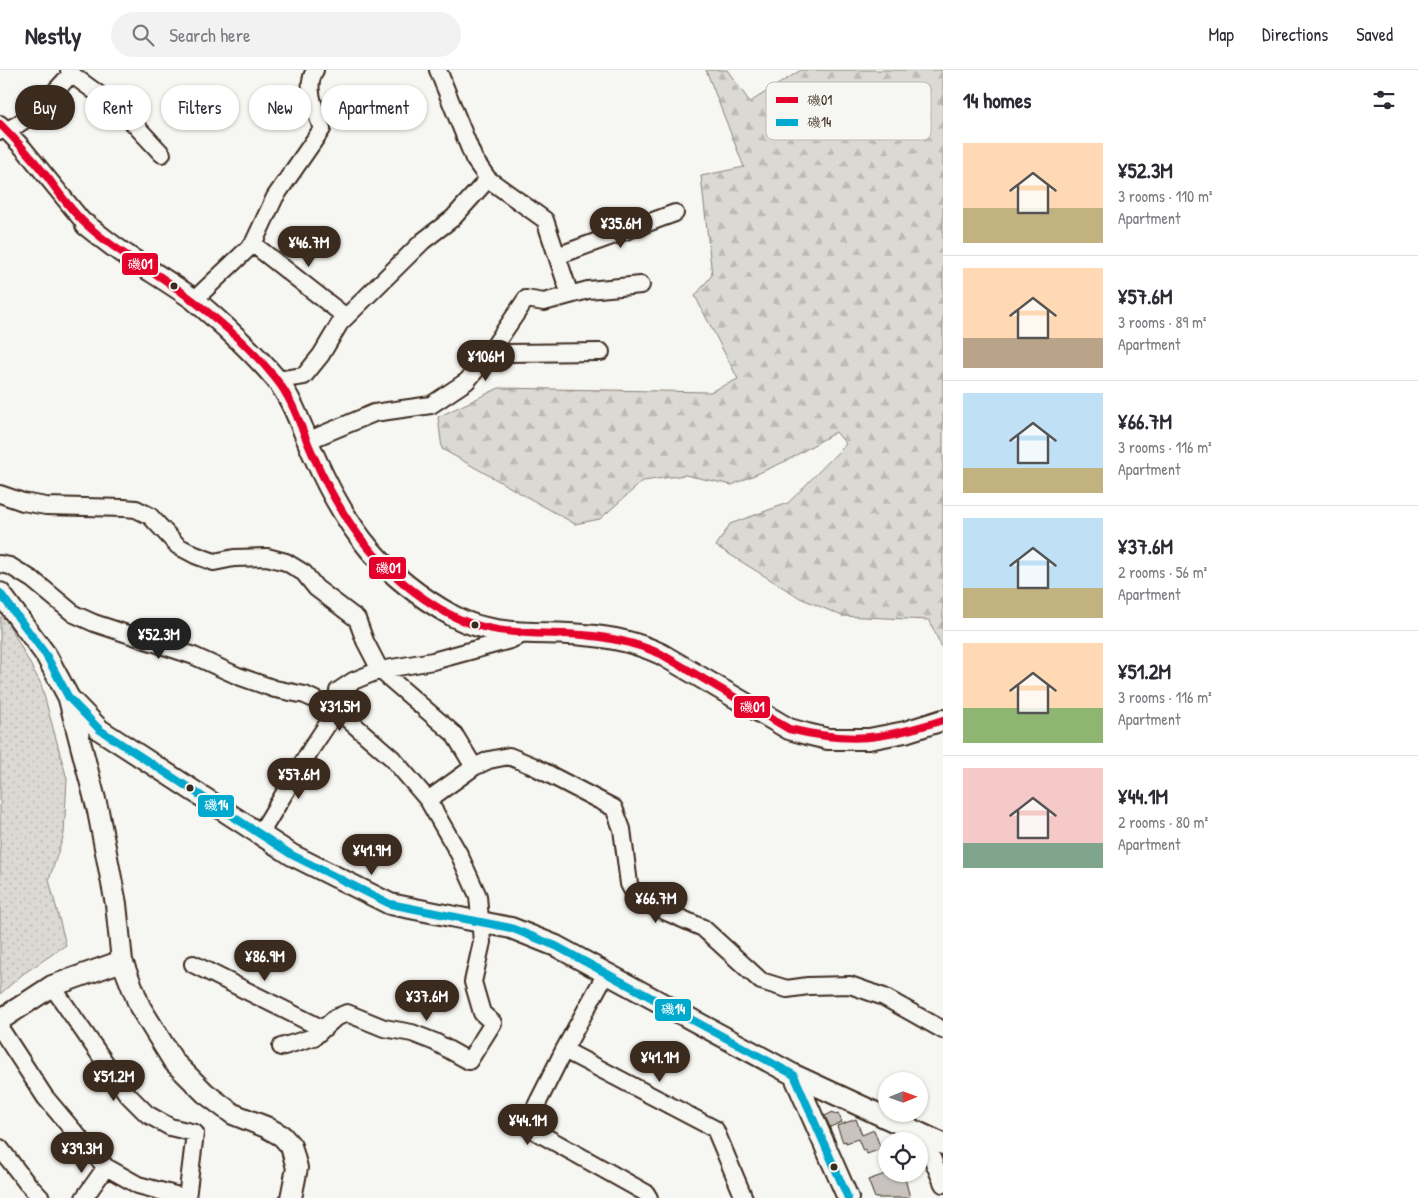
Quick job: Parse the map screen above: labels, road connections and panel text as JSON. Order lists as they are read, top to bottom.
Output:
{
  "lines": ["transit line 磯01", "transit line 磯14"],
  "legend": ["磯01", "磯14"],
  "north": "right",
  "page": {
    "header": "Nestly",
    "search": "Search here",
    "nav": ["Map", "Directions", "Saved"],
    "heading": "14 homes",
    "chip": [
      "Buy",
      "Rent",
      "Filters",
      "New",
      "Apartment"
    ],
    "list": [
      {
        "name": "¥52.3M",
        "note": "3 rooms · 110 m² · Apartment"
      },
      {
        "name": "¥57.6M",
        "note": "3 rooms · 89 m² · Apartment"
      },
      {
        "name": "¥66.7M",
        "note": "3 rooms · 116 m² · Apartment"
      },
      {
        "name": "¥37.6M",
        "note": "2 rooms · 56 m² · Apartment"
      },
      {
        "name": "¥51.2M",
        "note": "3 rooms · 116 m² · Apartment"
      },
      {
        "name": "¥44.1M",
        "note": "2 rooms · 80 m² · Apartment"
      }
    ],
    "price": [
      "¥35.6M",
      "¥46.7M",
      "¥106M",
      "¥52.3M",
      "¥31.5M",
      "¥57.6M",
      "¥41.9M",
      "¥66.7M",
      "¥86.9M",
      "¥37.6M",
      "¥41.1M",
      "¥51.2M",
      "¥44.1M",
      "¥39.3M"
    ]
  }
}
